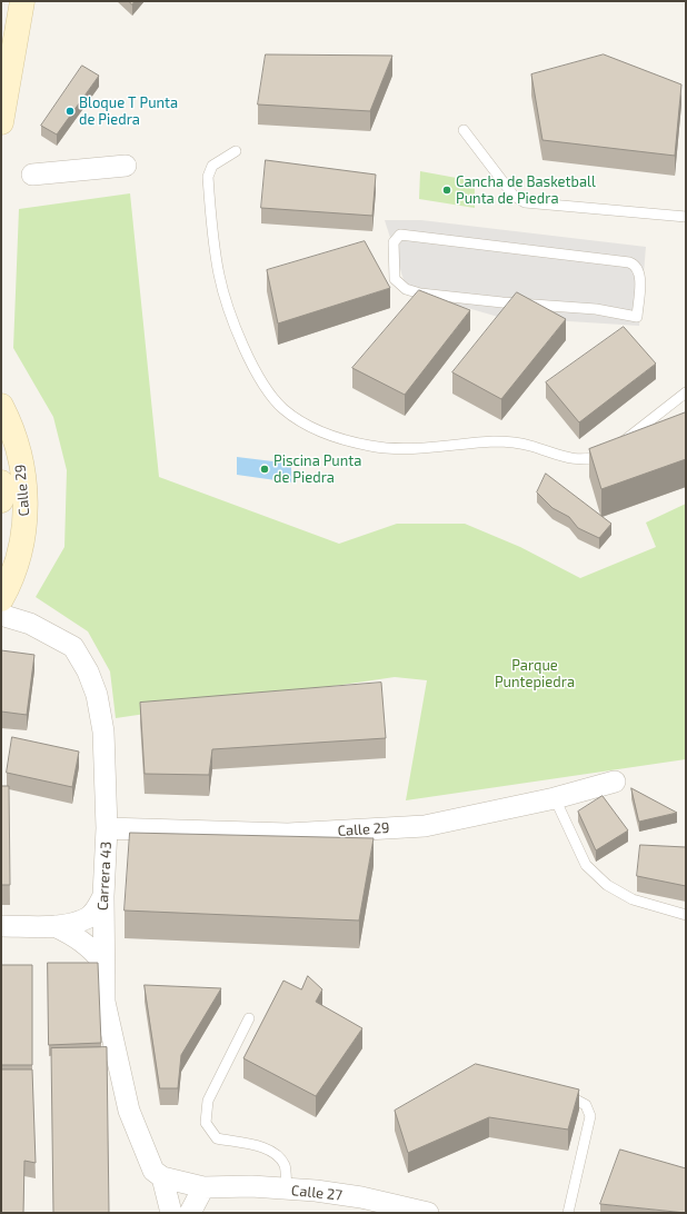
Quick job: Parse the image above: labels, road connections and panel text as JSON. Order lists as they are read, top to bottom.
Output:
{
  "streets": {
    "main road": ["Calle 29"],
    "street": ["Carrera 43", "Calle 27"]
  },
  "crossings": [
    ["Calle 29", "Carrera 43"]
  ],
  "parks": ["Parque Puntepiedra"],
  "places": ["Bloque T Punta de Piedra", "Cancha de Basketball Punta de Piedra", "Piscina Punta de Piedra"]
}
